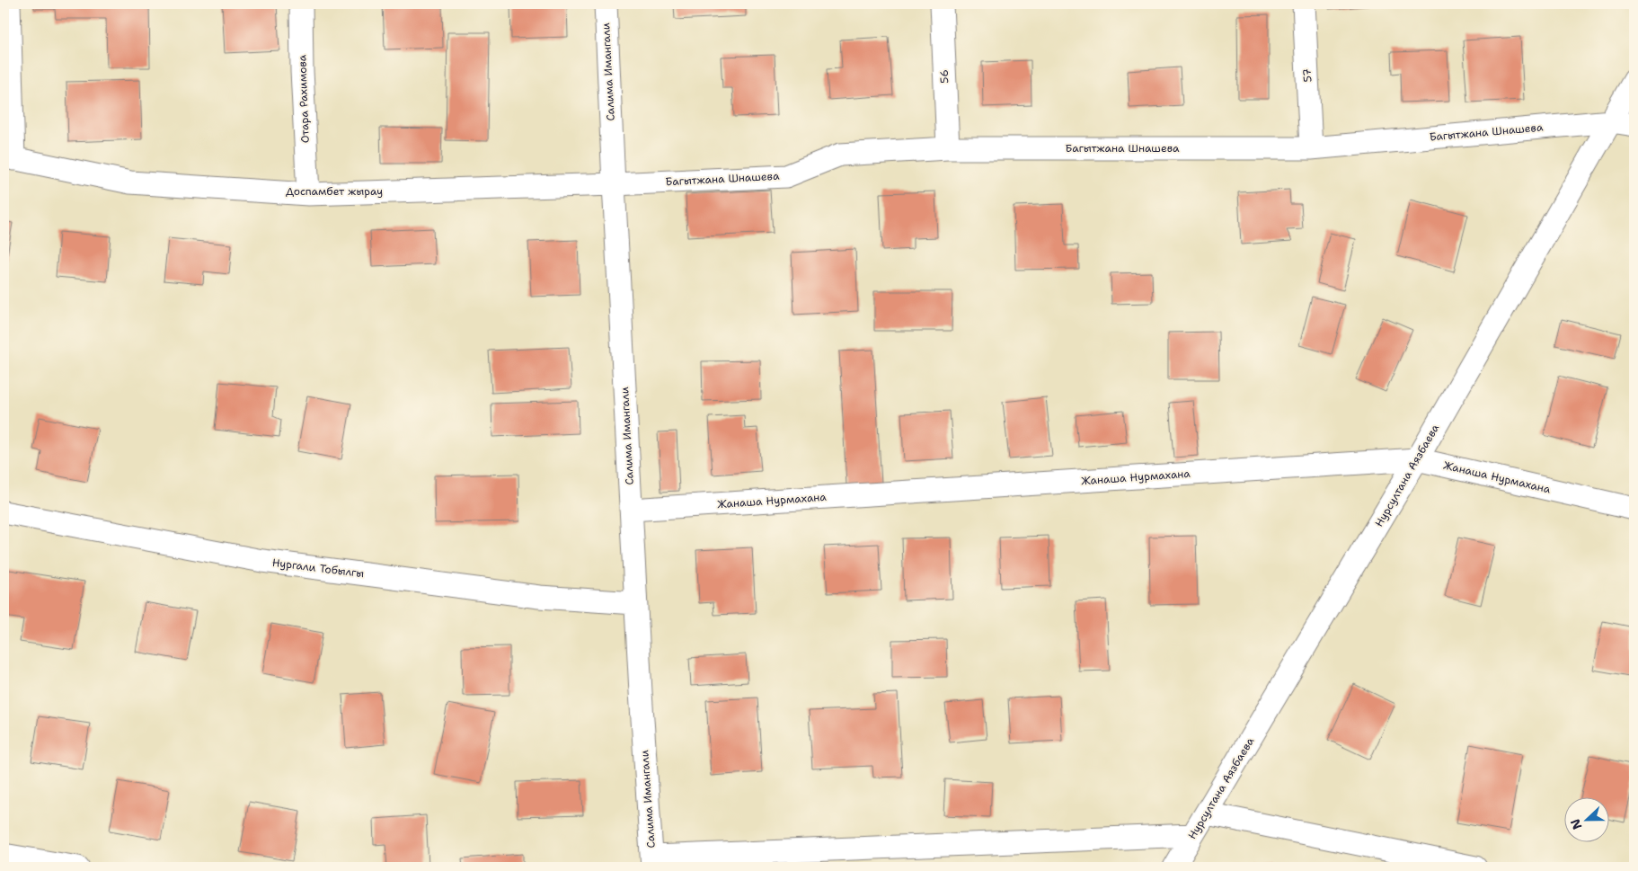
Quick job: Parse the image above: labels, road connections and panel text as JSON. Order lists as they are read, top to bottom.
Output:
{
  "streets": {
    "street": [
      "Салима Имангали",
      "57",
      "56",
      "Отара Рахимова",
      "Багытжана Шнашева",
      "Доспамбет жырау",
      "Нурсултана Аязбаева",
      "Жанаша Нурмахана",
      "Нургали Тобылгы"
    ]
  },
  "crossings": [
    ["Салима Имангали", "Багытжана Шнашева"],
    ["Салима Имангали", "Доспамбет жырау"],
    ["Салима Имангали", "Жанаша Нурмахана"],
    ["Салима Имангали", "Нургали Тобылгы"],
    ["57", "Багытжана Шнашева"],
    ["56", "Багытжана Шнашева"],
    ["Отара Рахимова", "Доспамбет жырау"],
    ["Багытжана Шнашева", "Доспамбет жырау"],
    ["Багытжана Шнашева", "Нурсултана Аязбаева"],
    ["Нурсултана Аязбаева", "Жанаша Нурмахана"]
  ],
  "north": "left"
}
